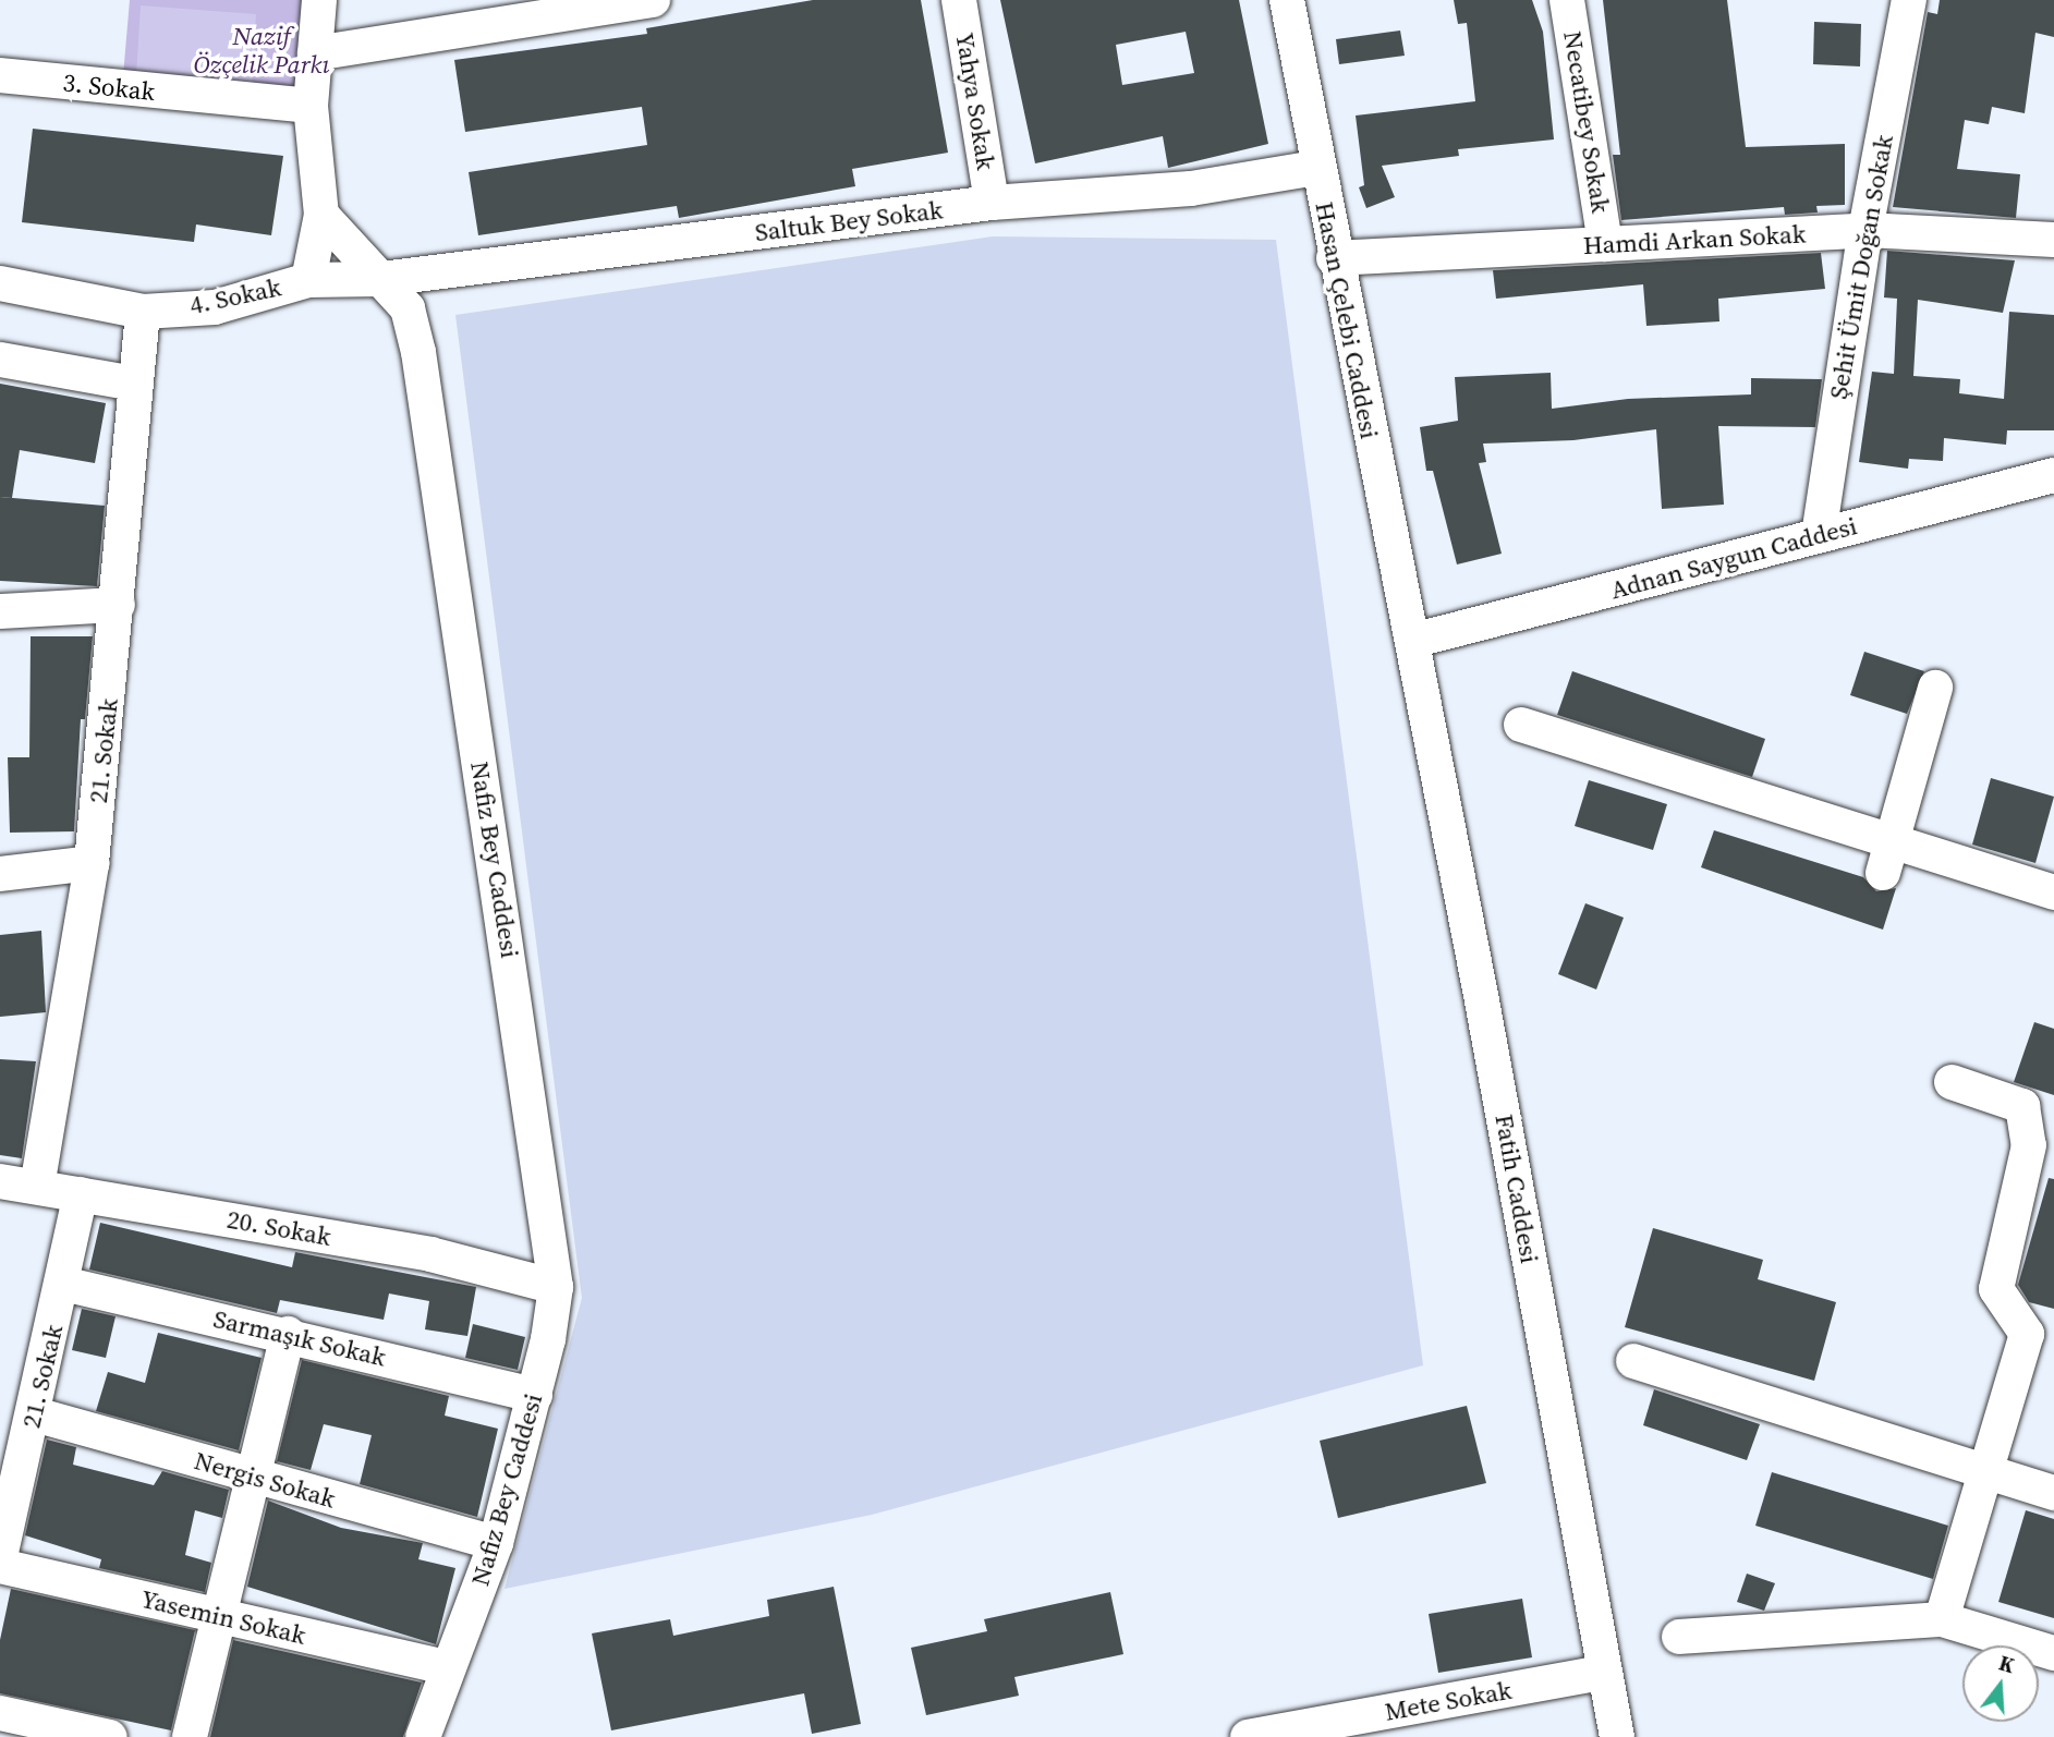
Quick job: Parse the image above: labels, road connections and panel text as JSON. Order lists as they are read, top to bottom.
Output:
{
  "streets": {
    "street": [
      "3. Sokak",
      "Yahya Sokak",
      "Necatibey Sokak",
      "Saltuk Bey Sokak",
      "Hamdi Arkan Sokak",
      "Şehit Ümit Doğan Sokak",
      "4. Sokak",
      "Hasan Çelebi Caddesi",
      "Adnan Saygun Caddesi",
      "21. Sokak",
      "Nafiz Bey Caddesi",
      "Fatih Caddesi",
      "20. Sokak",
      "Sarmaşık Sokak",
      "Nergis Sokak",
      "Yasemin Sokak",
      "Mete Sokak"
    ]
  },
  "crossings": [
    ["Yahya Sokak", "Saltuk Bey Sokak"],
    ["Necatibey Sokak", "Hamdi Arkan Sokak"],
    ["Saltuk Bey Sokak", "4. Sokak"],
    ["Saltuk Bey Sokak", "Hasan Çelebi Caddesi"],
    ["Saltuk Bey Sokak", "Nafiz Bey Caddesi"],
    ["Hamdi Arkan Sokak", "Şehit Ümit Doğan Sokak"],
    ["Hamdi Arkan Sokak", "Hasan Çelebi Caddesi"],
    ["Şehit Ümit Doğan Sokak", "Adnan Saygun Caddesi"],
    ["4. Sokak", "21. Sokak"],
    ["4. Sokak", "Nafiz Bey Caddesi"],
    ["Hasan Çelebi Caddesi", "Adnan Saygun Caddesi"],
    ["Hasan Çelebi Caddesi", "Fatih Caddesi"],
    ["Adnan Saygun Caddesi", "Fatih Caddesi"],
    ["21. Sokak", "20. Sokak"],
    ["21. Sokak", "Sarmaşık Sokak"],
    ["21. Sokak", "Nergis Sokak"],
    ["Nafiz Bey Caddesi", "20. Sokak"],
    ["Nafiz Bey Caddesi", "Sarmaşık Sokak"],
    ["Nafiz Bey Caddesi", "Nergis Sokak"],
    ["Nafiz Bey Caddesi", "Yasemin Sokak"],
    ["Fatih Caddesi", "Mete Sokak"]
  ],
  "parks": ["Nazif Özçelik Parkı"],
  "north": "top"
}
